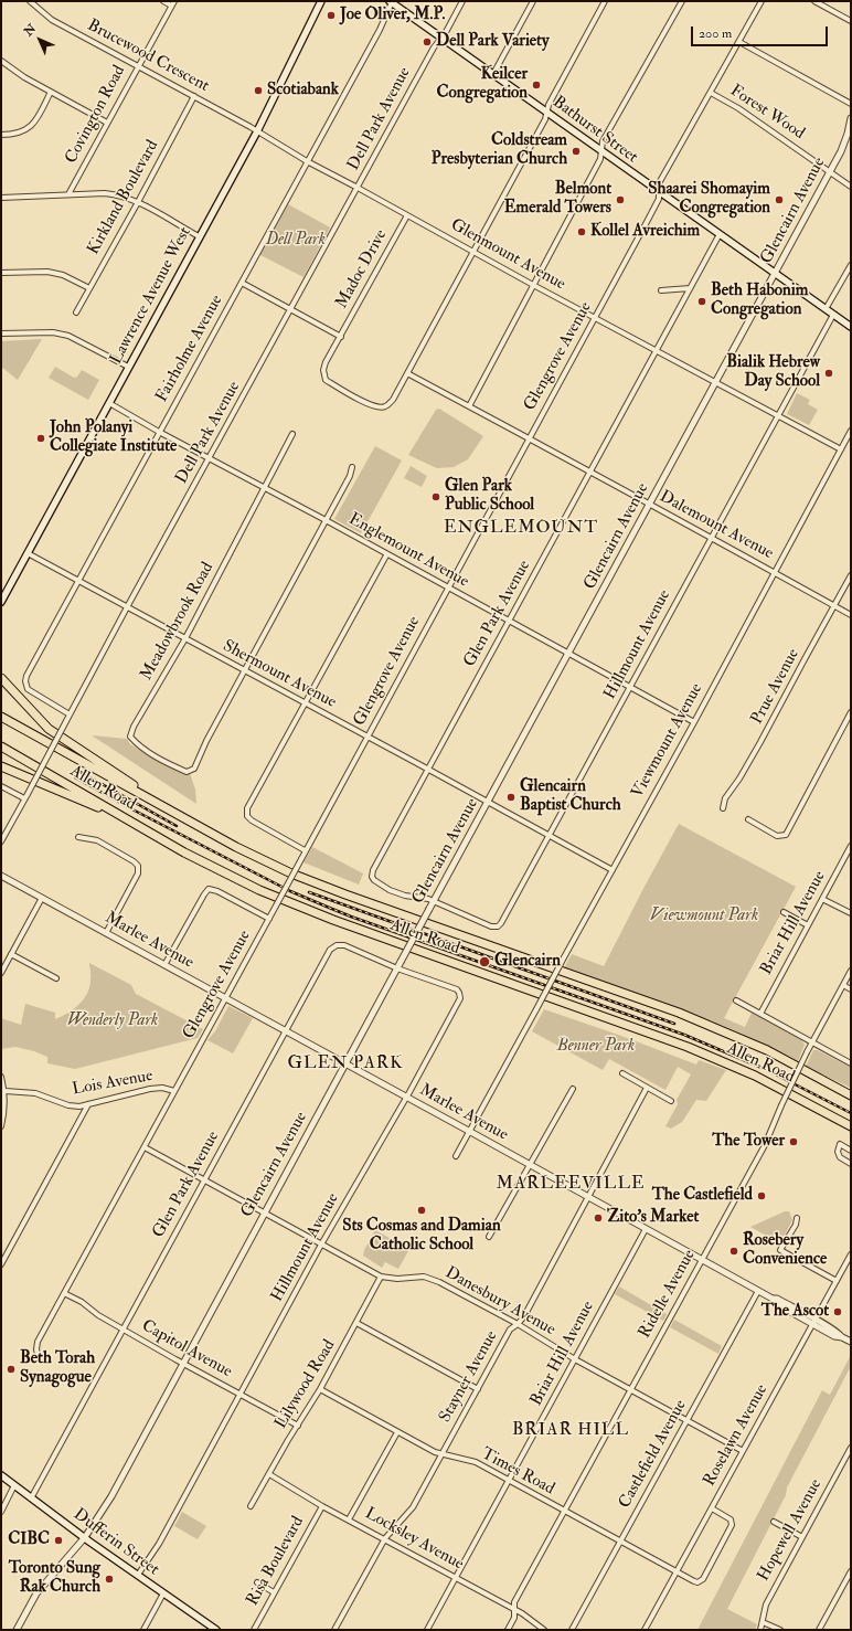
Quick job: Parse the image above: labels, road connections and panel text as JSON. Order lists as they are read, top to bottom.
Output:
{
  "streets": {
    "highway": ["Allen Road"],
    "main road": ["Bathurst Street", "Lawrence Avenue West", "Dufferin Street"],
    "street": [
      "Brucewood Crescent",
      "Forest Wood",
      "Covington Road",
      "Dell Park Avenue",
      "Kirkland Boulevard",
      "Glencairn Avenue",
      "Glenmount Avenue",
      "Madoc Drive",
      "Fairholme Avenue",
      "Glengrove Avenue",
      "Dalemount Avenue",
      "Englemount Avenue",
      "Glen Park Avenue",
      "Meadowbrook Road",
      "Hillmount Avenue",
      "Shermount Avenue",
      "Prue Avenue",
      "Viewmount Avenue",
      "Briar Hill Avenue",
      "Marlee Avenue",
      "Lois Avenue",
      "Ridelle Avenue",
      "Danesbury Avenue",
      "Capitol Avenue",
      "Stayner Avenue",
      "Lilywood Road",
      "Roselawn Avenue",
      "Castlefield Avenue",
      "Times Road",
      "Hopewell Avenue",
      "Locksley Avenue",
      "Risa Boulevard"
    ]
  },
  "crossings": [
    ["Brucewood Crescent", "Covington Road"],
    ["Brucewood Crescent", "Kirkland Boulevard"],
    ["Brucewood Crescent", "Glenmount Avenue"],
    ["Brucewood Crescent", "Lawrence Avenue West"],
    ["Forest Wood", "Glencairn Avenue"],
    ["Forest Wood", "Glengrove Avenue"],
    ["Dell Park Avenue", "Bathurst Street"],
    ["Dell Park Avenue", "Glenmount Avenue"],
    ["Dell Park Avenue", "Fairholme Avenue"],
    ["Dell Park Avenue", "Englemount Avenue"],
    ["Dell Park Avenue", "Shermount Avenue"],
    ["Bathurst Street", "Glencairn Avenue"],
    ["Bathurst Street", "Fairholme Avenue"],
    ["Bathurst Street", "Glengrove Avenue"],
    ["Bathurst Street", "Glen Park Avenue"],
    ["Bathurst Street", "Hillmount Avenue"],
    ["Glencairn Avenue", "Glenmount Avenue"],
    ["Glencairn Avenue", "Dalemount Avenue"],
    ["Glencairn Avenue", "Englemount Avenue"],
    ["Glencairn Avenue", "Glen Park Avenue"],
    ["Glencairn Avenue", "Hillmount Avenue"],
    ["Glencairn Avenue", "Shermount Avenue"],
    ["Glencairn Avenue", "Marlee Avenue"],
    ["Glencairn Avenue", "Danesbury Avenue"],
    ["Glencairn Avenue", "Capitol Avenue"],
    ["Glencairn Avenue", "Dufferin Street"],
    ["Glenmount Avenue", "Madoc Drive"],
    ["Glenmount Avenue", "Lawrence Avenue West"],
    ["Glenmount Avenue", "Fairholme Avenue"],
    ["Glenmount Avenue", "Glengrove Avenue"],
    ["Glenmount Avenue", "Glen Park Avenue"],
    ["Glenmount Avenue", "Hillmount Avenue"],
    ["Glenmount Avenue", "Viewmount Avenue"],
    ["Lawrence Avenue West", "Englemount Avenue"],
    ["Lawrence Avenue West", "Shermount Avenue"],
    ["Fairholme Avenue", "Englemount Avenue"],
    ["Fairholme Avenue", "Shermount Avenue"],
    ["Glengrove Avenue", "Dalemount Avenue"],
    ["Glengrove Avenue", "Englemount Avenue"],
    ["Glengrove Avenue", "Shermount Avenue"],
    ["Glengrove Avenue", "Marlee Avenue"],
    ["Glengrove Avenue", "Lois Avenue"],
    ["Glengrove Avenue", "Danesbury Avenue"],
    ["Glengrove Avenue", "Capitol Avenue"],
    ["Dalemount Avenue", "Glen Park Avenue"],
    ["Dalemount Avenue", "Hillmount Avenue"],
    ["Dalemount Avenue", "Prue Avenue"],
    ["Dalemount Avenue", "Viewmount Avenue"],
    ["Englemount Avenue", "Glen Park Avenue"],
    ["Englemount Avenue", "Meadowbrook Road"],
    ["Englemount Avenue", "Hillmount Avenue"],
    ["Englemount Avenue", "Viewmount Avenue"],
    ["Glen Park Avenue", "Hillmount Avenue"],
    ["Glen Park Avenue", "Shermount Avenue"],
    ["Glen Park Avenue", "Marlee Avenue"],
    ["Glen Park Avenue", "Danesbury Avenue"],
    ["Glen Park Avenue", "Capitol Avenue"],
    ["Glen Park Avenue", "Dufferin Street"],
    ["Meadowbrook Road", "Shermount Avenue"],
    ["Hillmount Avenue", "Shermount Avenue"],
    ["Hillmount Avenue", "Marlee Avenue"],
    ["Hillmount Avenue", "Danesbury Avenue"],
    ["Hillmount Avenue", "Capitol Avenue"],
    ["Hillmount Avenue", "Dufferin Street"],
    ["Shermount Avenue", "Viewmount Avenue"],
    ["Viewmount Avenue", "Marlee Avenue"],
    ["Briar Hill Avenue", "Marlee Avenue"],
    ["Briar Hill Avenue", "Danesbury Avenue"],
    ["Briar Hill Avenue", "Times Road"],
    ["Briar Hill Avenue", "Locksley Avenue"],
    ["Marlee Avenue", "Ridelle Avenue"],
    ["Marlee Avenue", "Stayner Avenue"],
    ["Marlee Avenue", "Roselawn Avenue"],
    ["Marlee Avenue", "Castlefield Avenue"],
    ["Ridelle Avenue", "Danesbury Avenue"],
    ["Ridelle Avenue", "Times Road"],
    ["Ridelle Avenue", "Locksley Avenue"],
    ["Danesbury Avenue", "Stayner Avenue"],
    ["Danesbury Avenue", "Lilywood Road"],
    ["Danesbury Avenue", "Roselawn Avenue"],
    ["Danesbury Avenue", "Castlefield Avenue"],
    ["Capitol Avenue", "Lilywood Road"],
    ["Stayner Avenue", "Times Road"],
    ["Stayner Avenue", "Locksley Avenue"],
    ["Lilywood Road", "Times Road"],
    ["Lilywood Road", "Locksley Avenue"],
    ["Roselawn Avenue", "Times Road"],
    ["Castlefield Avenue", "Times Road"],
    ["Locksley Avenue", "Risa Boulevard"]
  ],
  "districts": [
    "ENGLEMOUNT",
    "GLEN PARK",
    "MARLEEVILLE",
    "BRIAR HILL"
  ],
  "parks": [
    "Dell Park",
    "Viewmount Park",
    "Wenderly Park",
    "Benner Park"
  ],
  "places": [
    "Joe Oliver, M.P.",
    "Dell Park Variety",
    "Keilcer Congregation",
    "Scotiabank",
    "Coldstream Presbyterian Church",
    "Belmont Emerald Towers",
    "Shaarei Shomayim Congregation",
    "Kollel Avreichim",
    "Beth Habonim Congregation",
    "Bialik Hebrew Day School",
    "John Polanyi Collegiate Institute",
    "Glen Park Public School",
    "Glencairn Baptist Church",
    "Glencairn",
    "The Tower",
    "The Castlefield",
    "Sts Cosmas and Damian Catholic School",
    "Zito's Market",
    "Rosebery Convenience",
    "The Ascot",
    "Beth Torah Synagogue",
    "CIBC",
    "Toronto Sung Rak Church"
  ],
  "scale_bar": "200 m",
  "north": "top left"
}
